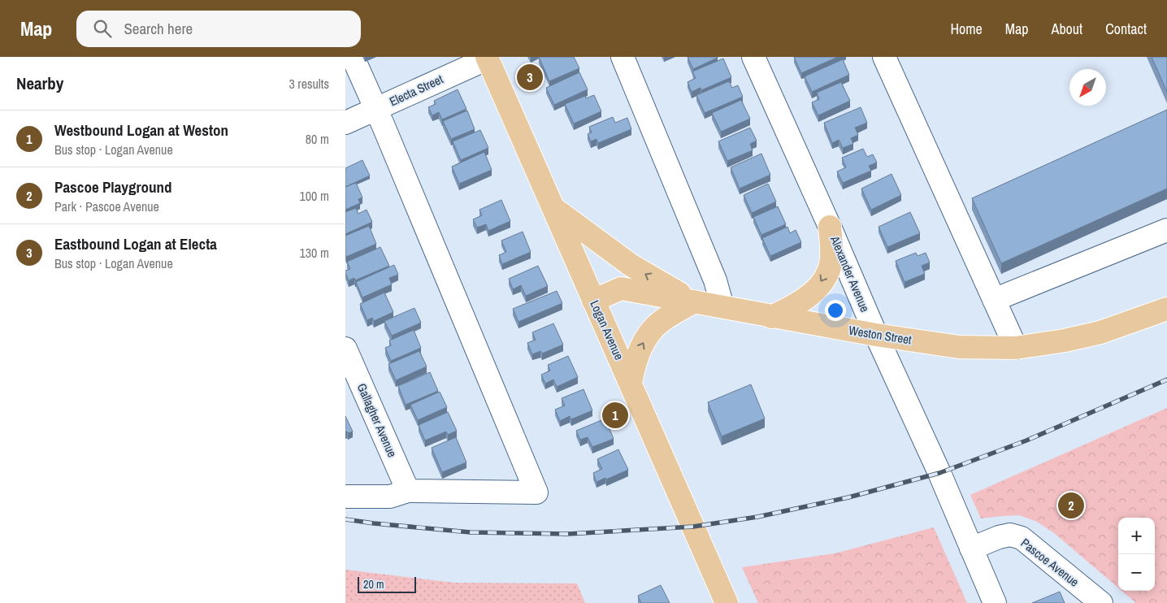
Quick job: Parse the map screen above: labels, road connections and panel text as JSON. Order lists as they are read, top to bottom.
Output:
{
  "streets": {
    "main road": ["Logan Avenue", "Weston Street"],
    "street": [
      "Electa Street",
      "Alexander Avenue",
      "Gallagher Avenue",
      "Pascoe Avenue"
    ]
  },
  "crossings": [
    ["Electa Street", "Logan Avenue"],
    ["Alexander Avenue", "Weston Street"],
    ["Alexander Avenue", "Pascoe Avenue"],
    ["Logan Avenue", "Weston Street"]
  ],
  "scale_bar": "20 m",
  "north": "bottom left",
  "page": {
    "header": "Map",
    "search": "Search here",
    "nav": [
      "Home",
      "Map",
      "About",
      "Contact"
    ],
    "heading": ["Nearby", "3 results"],
    "pins": ["3", "1", "2"],
    "list": [
      {
        "mark": "1",
        "name": "Westbound Logan at Weston",
        "note": "Bus stop · Logan Avenue",
        "value": "80 m"
      },
      {
        "mark": "2",
        "name": "Pascoe Playground",
        "note": "Park · Pascoe Avenue",
        "value": "100 m"
      },
      {
        "mark": "3",
        "name": "Eastbound Logan at Electa",
        "note": "Bus stop · Logan Avenue",
        "value": "130 m"
      }
    ],
    "map_buttons": ["+", "−"],
    "scale": "20 m"
  }
}
